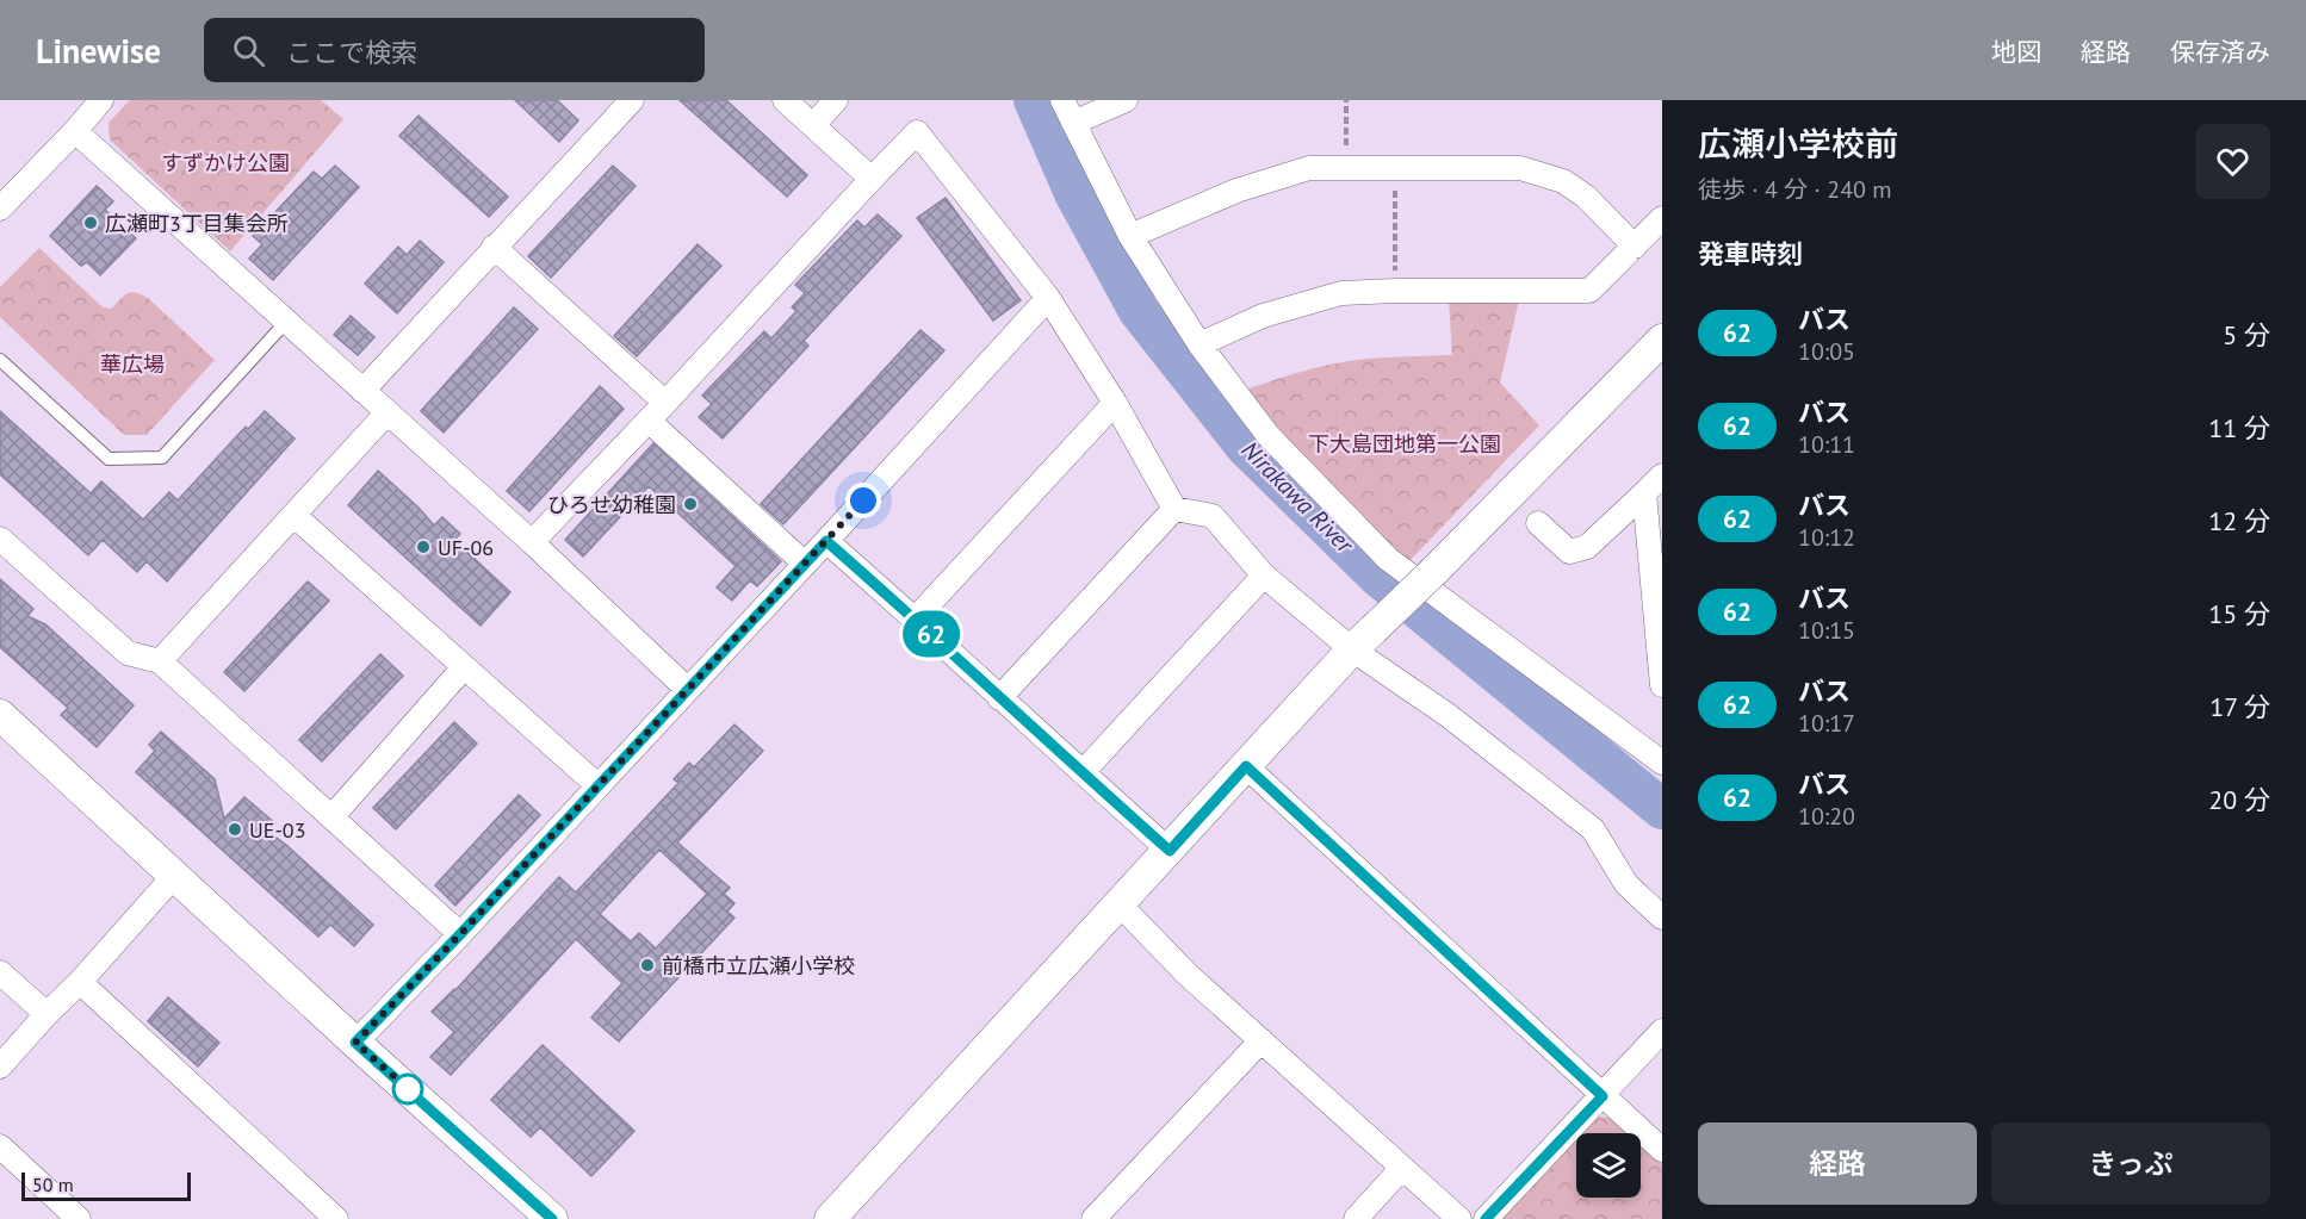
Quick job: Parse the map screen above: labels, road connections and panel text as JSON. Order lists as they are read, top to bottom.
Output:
{
  "water": ["Nirakawa River"],
  "parks": ["すずかけ公園", "華広場", "下大島団地第一公園"],
  "places": [
    "広瀬町3丁目集会所",
    "ひろせ幼稚園",
    "UF-06",
    "UE-03",
    "前橋市立広瀬小学校"
  ],
  "lines": ["bus line 62"],
  "scale_bar": "50 m",
  "page": {
    "header": "Linewise",
    "search": "ここで検索",
    "nav": ["地図", "経路", "保存済み"],
    "on_map": "62",
    "heading": [
      ["広瀬小学校前", "徒歩 · 4 分 · 240 m"],
      "発車時刻"
    ],
    "list": [
      {
        "mark": "62",
        "name": "バス",
        "note": "10:05",
        "value": "5 分"
      },
      {
        "mark": "62",
        "name": "バス",
        "note": "10:11",
        "value": "11 分"
      },
      {
        "mark": "62",
        "name": "バス",
        "note": "10:12",
        "value": "12 分"
      },
      {
        "mark": "62",
        "name": "バス",
        "note": "10:15",
        "value": "15 分"
      },
      {
        "mark": "62",
        "name": "バス",
        "note": "10:17",
        "value": "17 分"
      },
      {
        "mark": "62",
        "name": "バス",
        "note": "10:20",
        "value": "20 分"
      }
    ],
    "buttons": ["経路", "きっぷ"],
    "scale": "50 m"
  }
}
